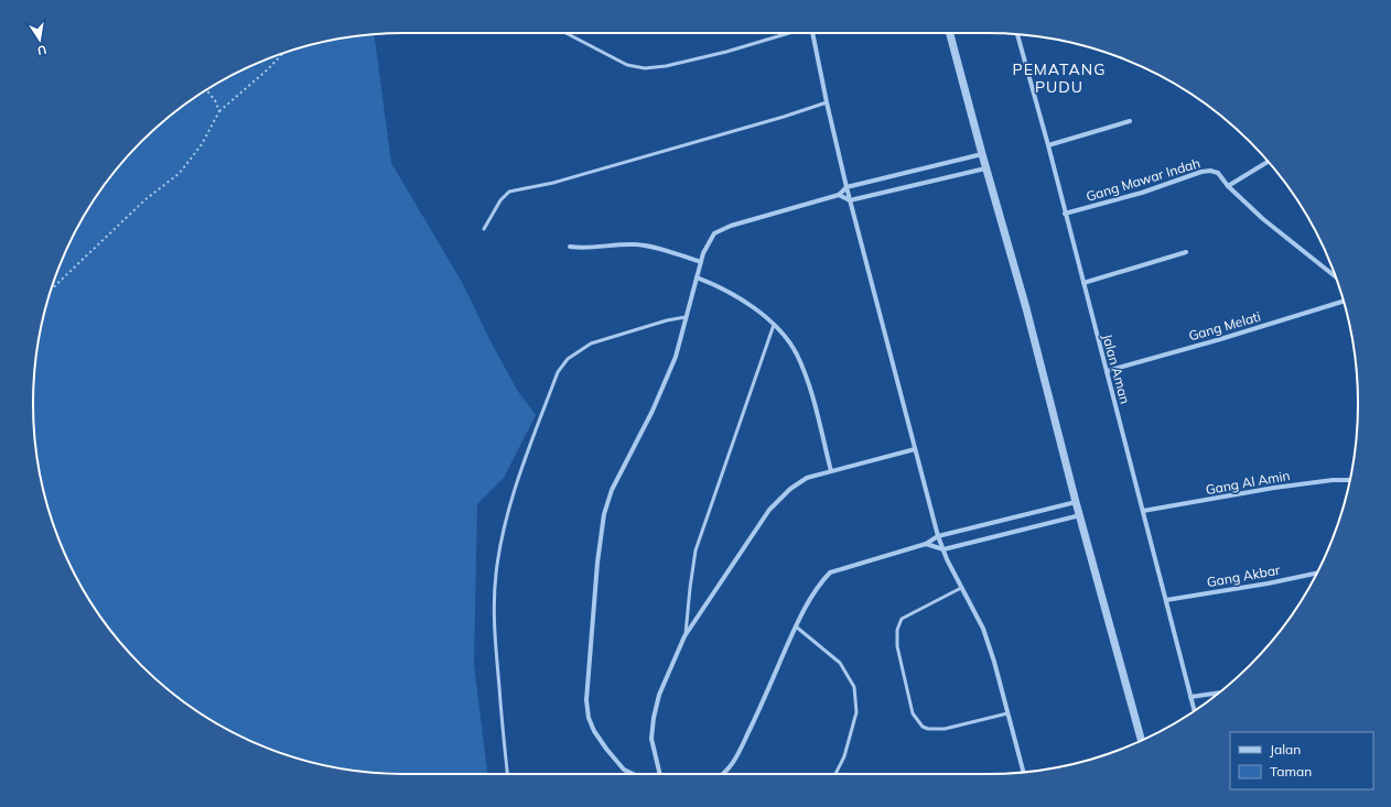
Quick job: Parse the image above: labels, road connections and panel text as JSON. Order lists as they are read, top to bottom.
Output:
{
  "streets": {
    "street": [
      "Gang Mawar Indah",
      "Gang Melati",
      "Jalan Aman",
      "Gang Al Amin",
      "Gang Akbar"
    ]
  },
  "crossings": [
    ["Gang Mawar Indah", "Jalan Aman"],
    ["Gang Melati", "Jalan Aman"],
    ["Jalan Aman", "Gang Al Amin"],
    ["Jalan Aman", "Gang Akbar"]
  ],
  "districts": ["PEMATANG PUDU"],
  "legend": ["Jalan", "Taman"],
  "north": "bottom"
}
